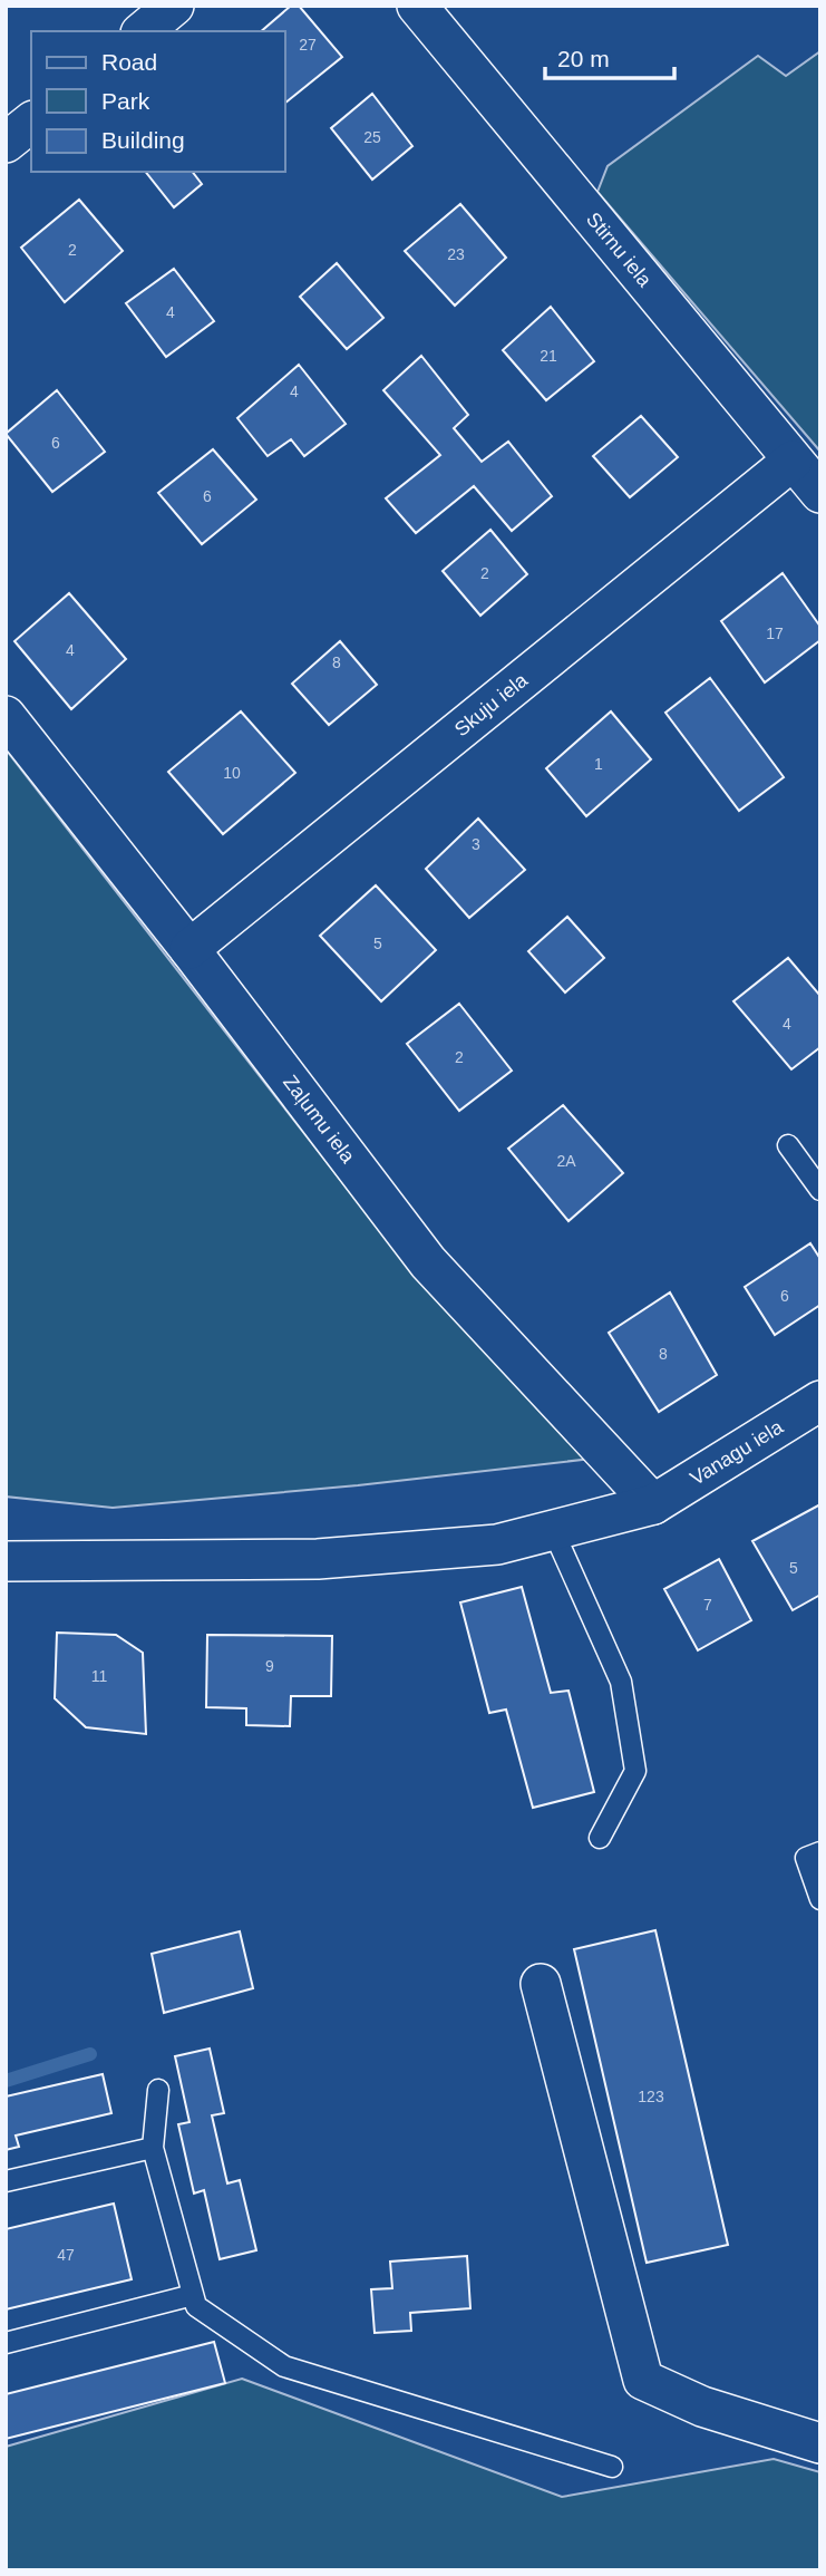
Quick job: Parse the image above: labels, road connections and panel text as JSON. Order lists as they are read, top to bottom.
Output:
{
  "streets": {
    "street": [
      "Stirnu iela",
      "Skuju iela",
      "Zaļumu iela",
      "Vanagu iela"
    ]
  },
  "crossings": [
    ["Stirnu iela", "Skuju iela"],
    ["Skuju iela", "Zaļumu iela"],
    ["Zaļumu iela", "Vanagu iela"]
  ],
  "house_numbers": [
    "27",
    "25",
    "2",
    "23",
    "4",
    "21",
    "4",
    "6",
    "6",
    "2",
    "17",
    "4",
    "8",
    "1",
    "10",
    "3",
    "5",
    "4",
    "2",
    "2A",
    "6",
    "8",
    "5",
    "7",
    "9",
    "11",
    "123",
    "47"
  ],
  "legend": ["Road", "Park", "Building"],
  "scale_bar": "20 m"
}
